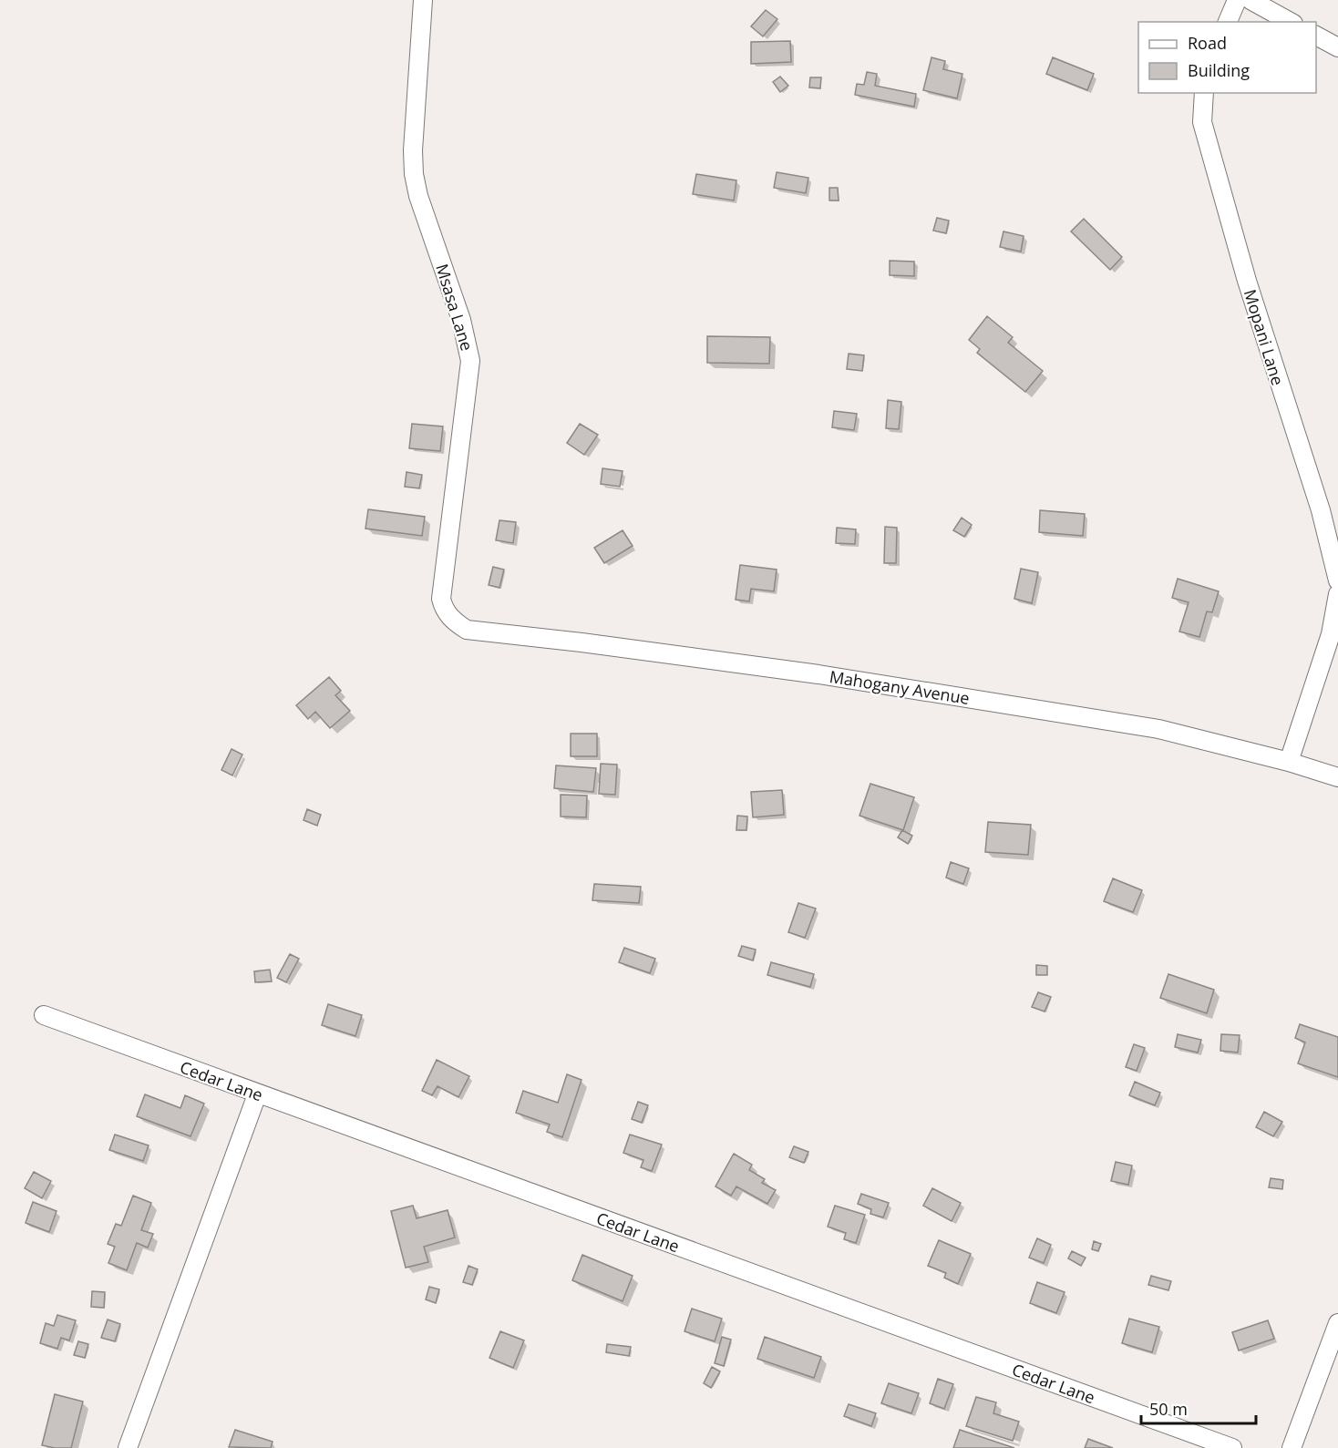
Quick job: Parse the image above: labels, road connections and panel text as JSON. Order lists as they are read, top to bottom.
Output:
{
  "streets": {
    "street": [
      "Msasa Lane",
      "Mopani Lane",
      "Mahogany Avenue",
      "Cedar Lane"
    ]
  },
  "crossings": [
    ["Msasa Lane", "Mahogany Avenue"]
  ],
  "legend": ["Road", "Building"],
  "scale_bar": "50 m"
}
